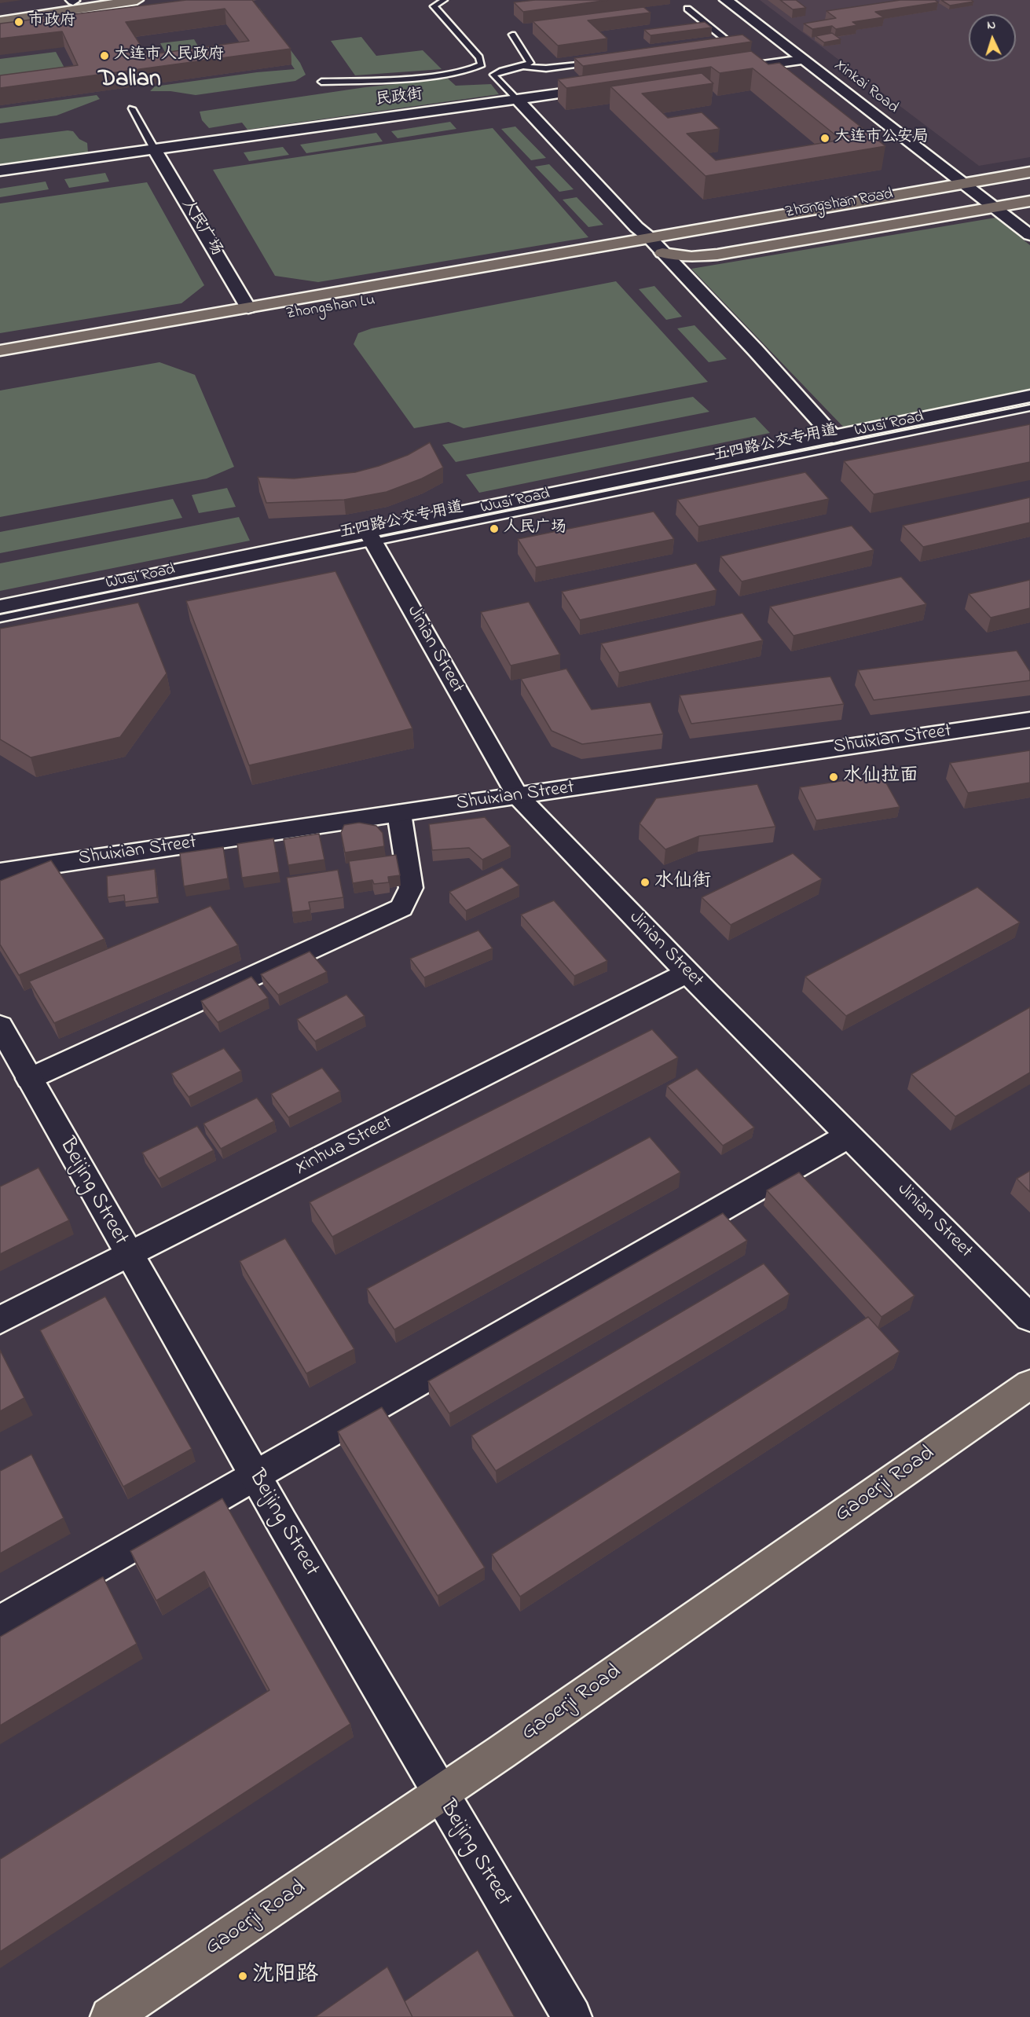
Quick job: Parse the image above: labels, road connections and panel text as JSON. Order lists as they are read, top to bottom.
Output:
{
  "streets": {
    "main road": ["Zhongshan Road", "Zhongshan Lu", "Gaoerji Road"],
    "street": [
      "Xinkai Road",
      "民政街",
      "人民广场",
      "Wusi Road",
      "Jinian Street",
      "Shuixian Street",
      "Xinhua Street",
      "Beijing Street"
    ],
    "lane": ["五四路公交专用道"]
  },
  "crossings": [
    ["Xinkai Road", "Zhongshan Road"],
    ["民政街", "人民广场"],
    ["Zhongshan Road", "Zhongshan Lu"],
    ["人民广场", "Zhongshan Lu"],
    ["Wusi Road", "五四路公交专用道"],
    ["Wusi Road", "Jinian Street"],
    ["五四路公交专用道", "Jinian Street"],
    ["Jinian Street", "Shuixian Street"],
    ["Jinian Street", "Xinhua Street"],
    ["Xinhua Street", "Beijing Street"],
    ["Beijing Street", "Gaoerji Road"]
  ],
  "districts": ["Dalian"],
  "places": [
    "市政府",
    "大连市人民政府",
    "大连市公安局",
    "人民广场",
    "水仙拉面",
    "水仙街",
    "沈阳路"
  ],
  "north": "top"
}
